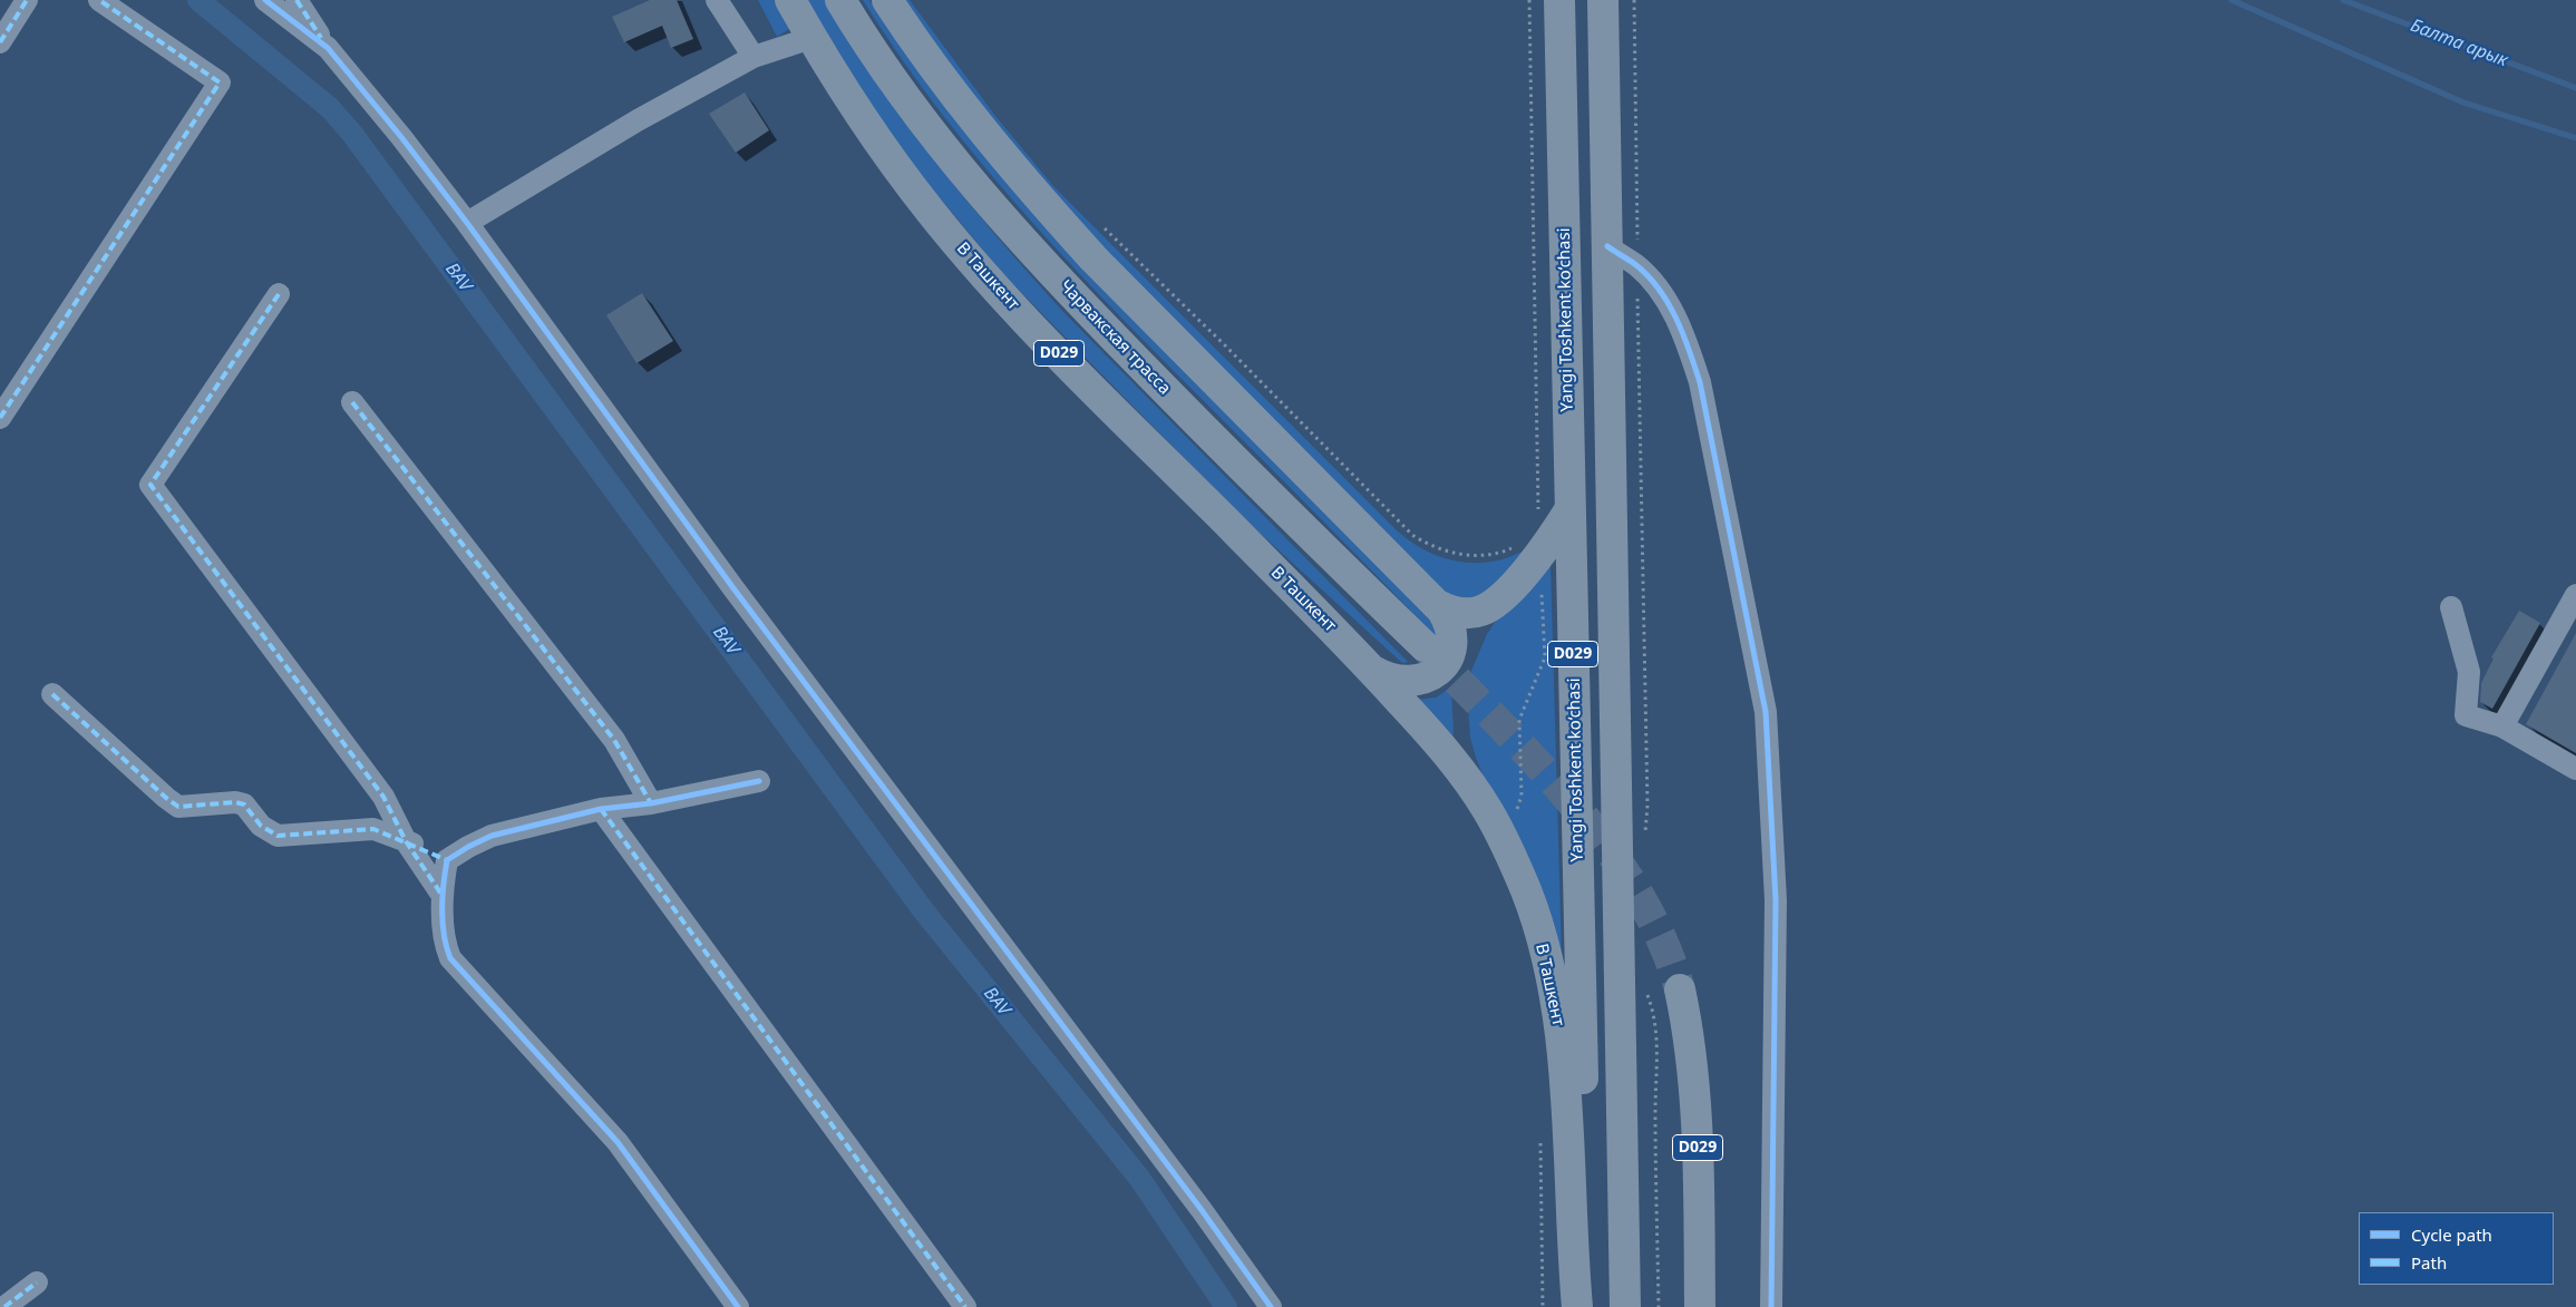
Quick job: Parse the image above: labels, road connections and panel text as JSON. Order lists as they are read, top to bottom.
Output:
{
  "streets": {
    "highway": [
      "В Ташкент",
      "Yangi Toshkent ko‘chasi",
      "Чарвакская трасса",
      "D029"
    ]
  },
  "water": ["Балта арык", "BAV"],
  "legend": ["Cycle path", "Path"]
}
